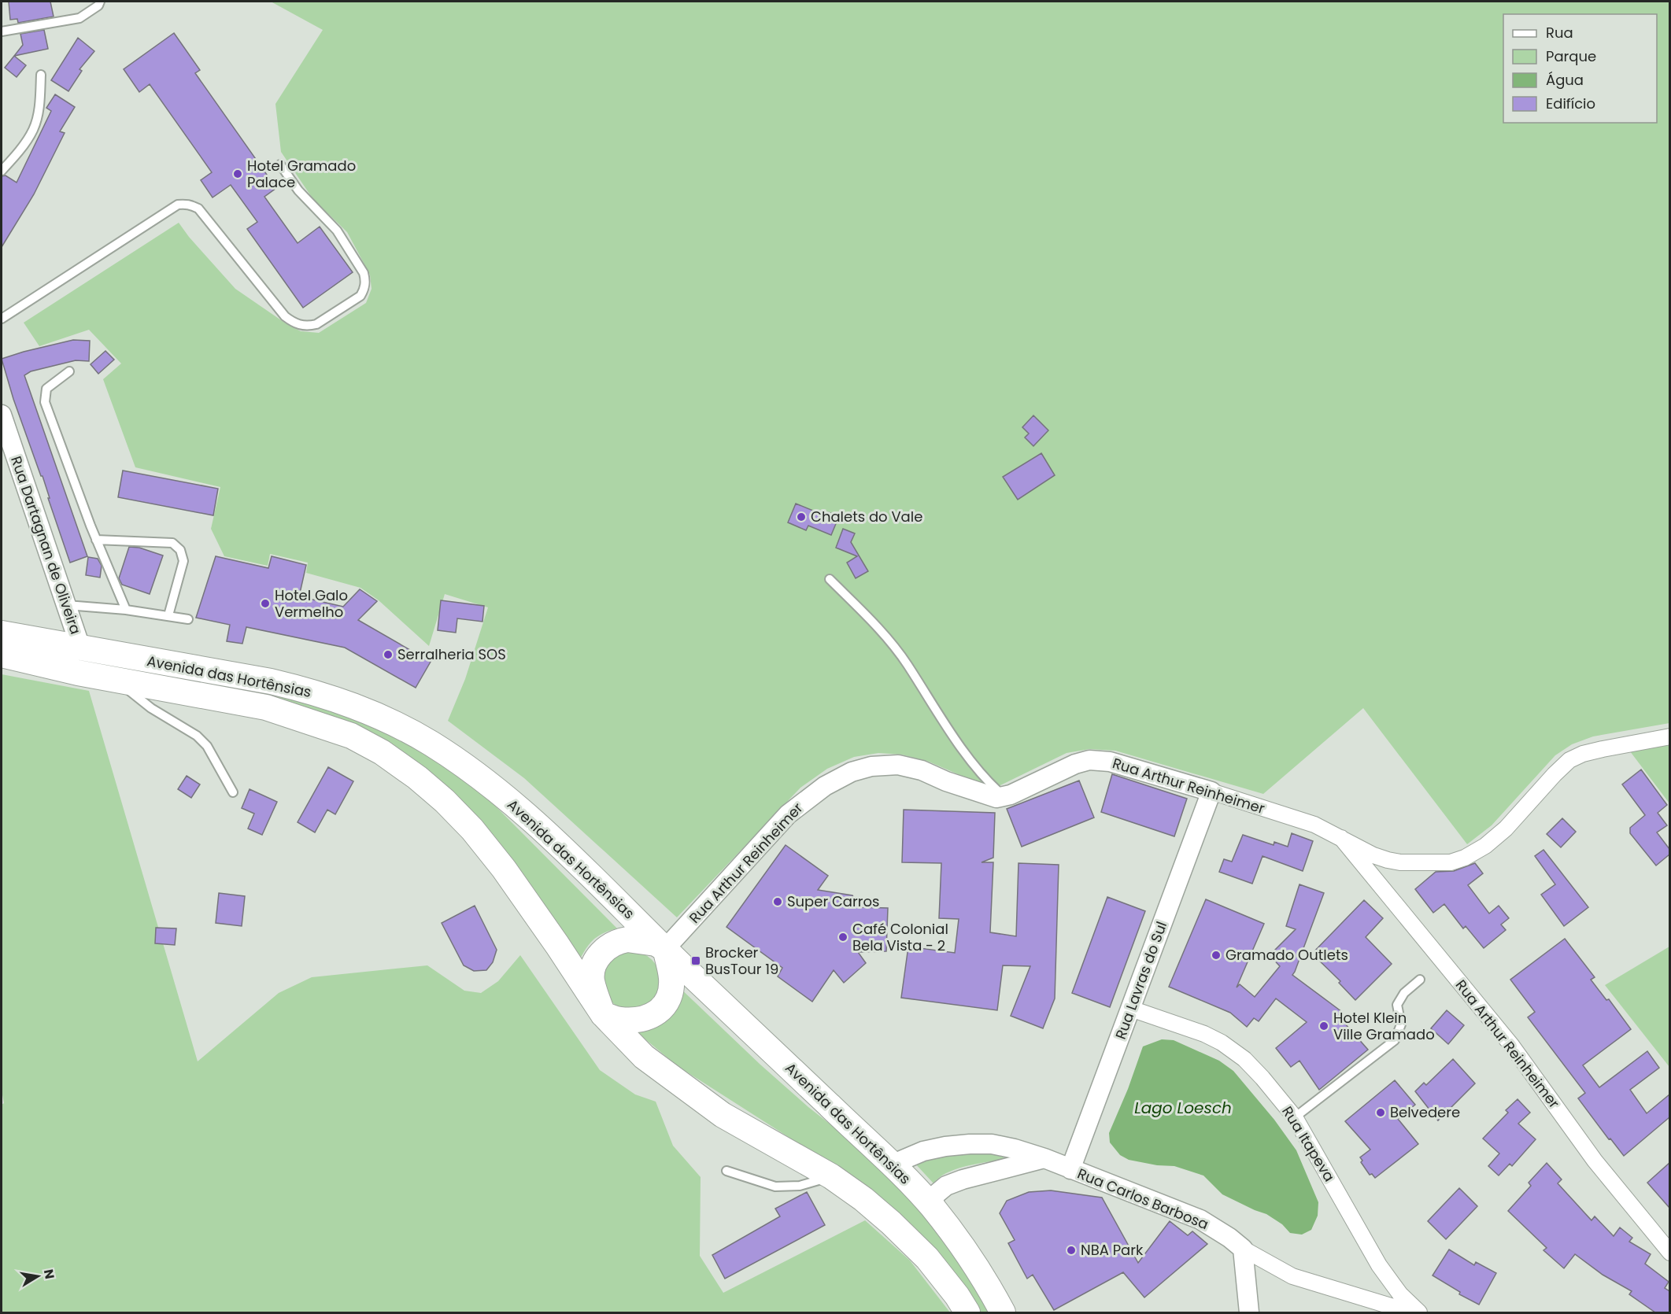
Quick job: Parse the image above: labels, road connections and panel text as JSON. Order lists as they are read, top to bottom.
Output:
{
  "streets": {
    "main road": ["Avenida das Hortênsias"],
    "street": [
      "Rua Dartagnan de Oliveira",
      "Rua Arthur Reinheimer",
      "Rua Lavras do Sul",
      "Rua Itapeva",
      "Rua Carlos Barbosa"
    ]
  },
  "crossings": [
    ["Rua Dartagnan de Oliveira", "Avenida das Hortênsias"],
    ["Avenida das Hortênsias", "Rua Arthur Reinheimer"],
    ["Avenida das Hortênsias", "Rua Carlos Barbosa"],
    ["Rua Arthur Reinheimer", "Rua Lavras do Sul"],
    ["Rua Lavras do Sul", "Rua Itapeva"],
    ["Rua Lavras do Sul", "Rua Carlos Barbosa"]
  ],
  "water": ["Lago Loesch"],
  "places": {
    "other": [
      "Hotel Gramado Palace",
      "Chalets do Vale",
      "Hotel Galo Vermelho",
      "Serralheria SOS",
      "Super Carros",
      "Café Colonial Bela Vista - 2",
      "Gramado Outlets",
      "Hotel Klein Ville Gramado",
      "Belvedere",
      "NBA Park"
    ],
    "transit": ["Brocker BusTour 19"]
  },
  "legend": [
    "Rua",
    "Parque",
    "Água",
    "Edifício"
  ],
  "north": "right"
}
